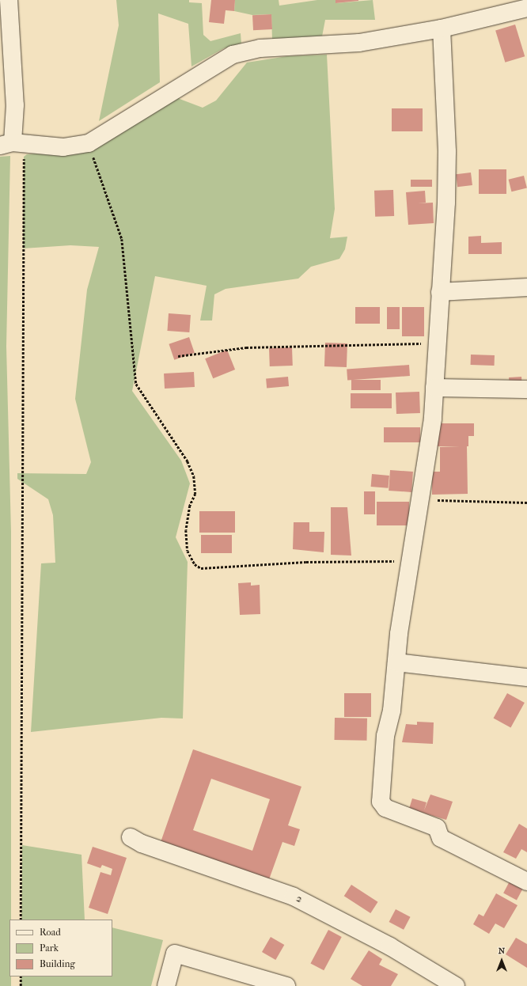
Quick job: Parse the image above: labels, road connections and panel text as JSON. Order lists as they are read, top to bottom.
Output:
{
  "streets": {
    "street": ["2"]
  },
  "legend": ["Road", "Park", "Building"],
  "north": "top"
}
